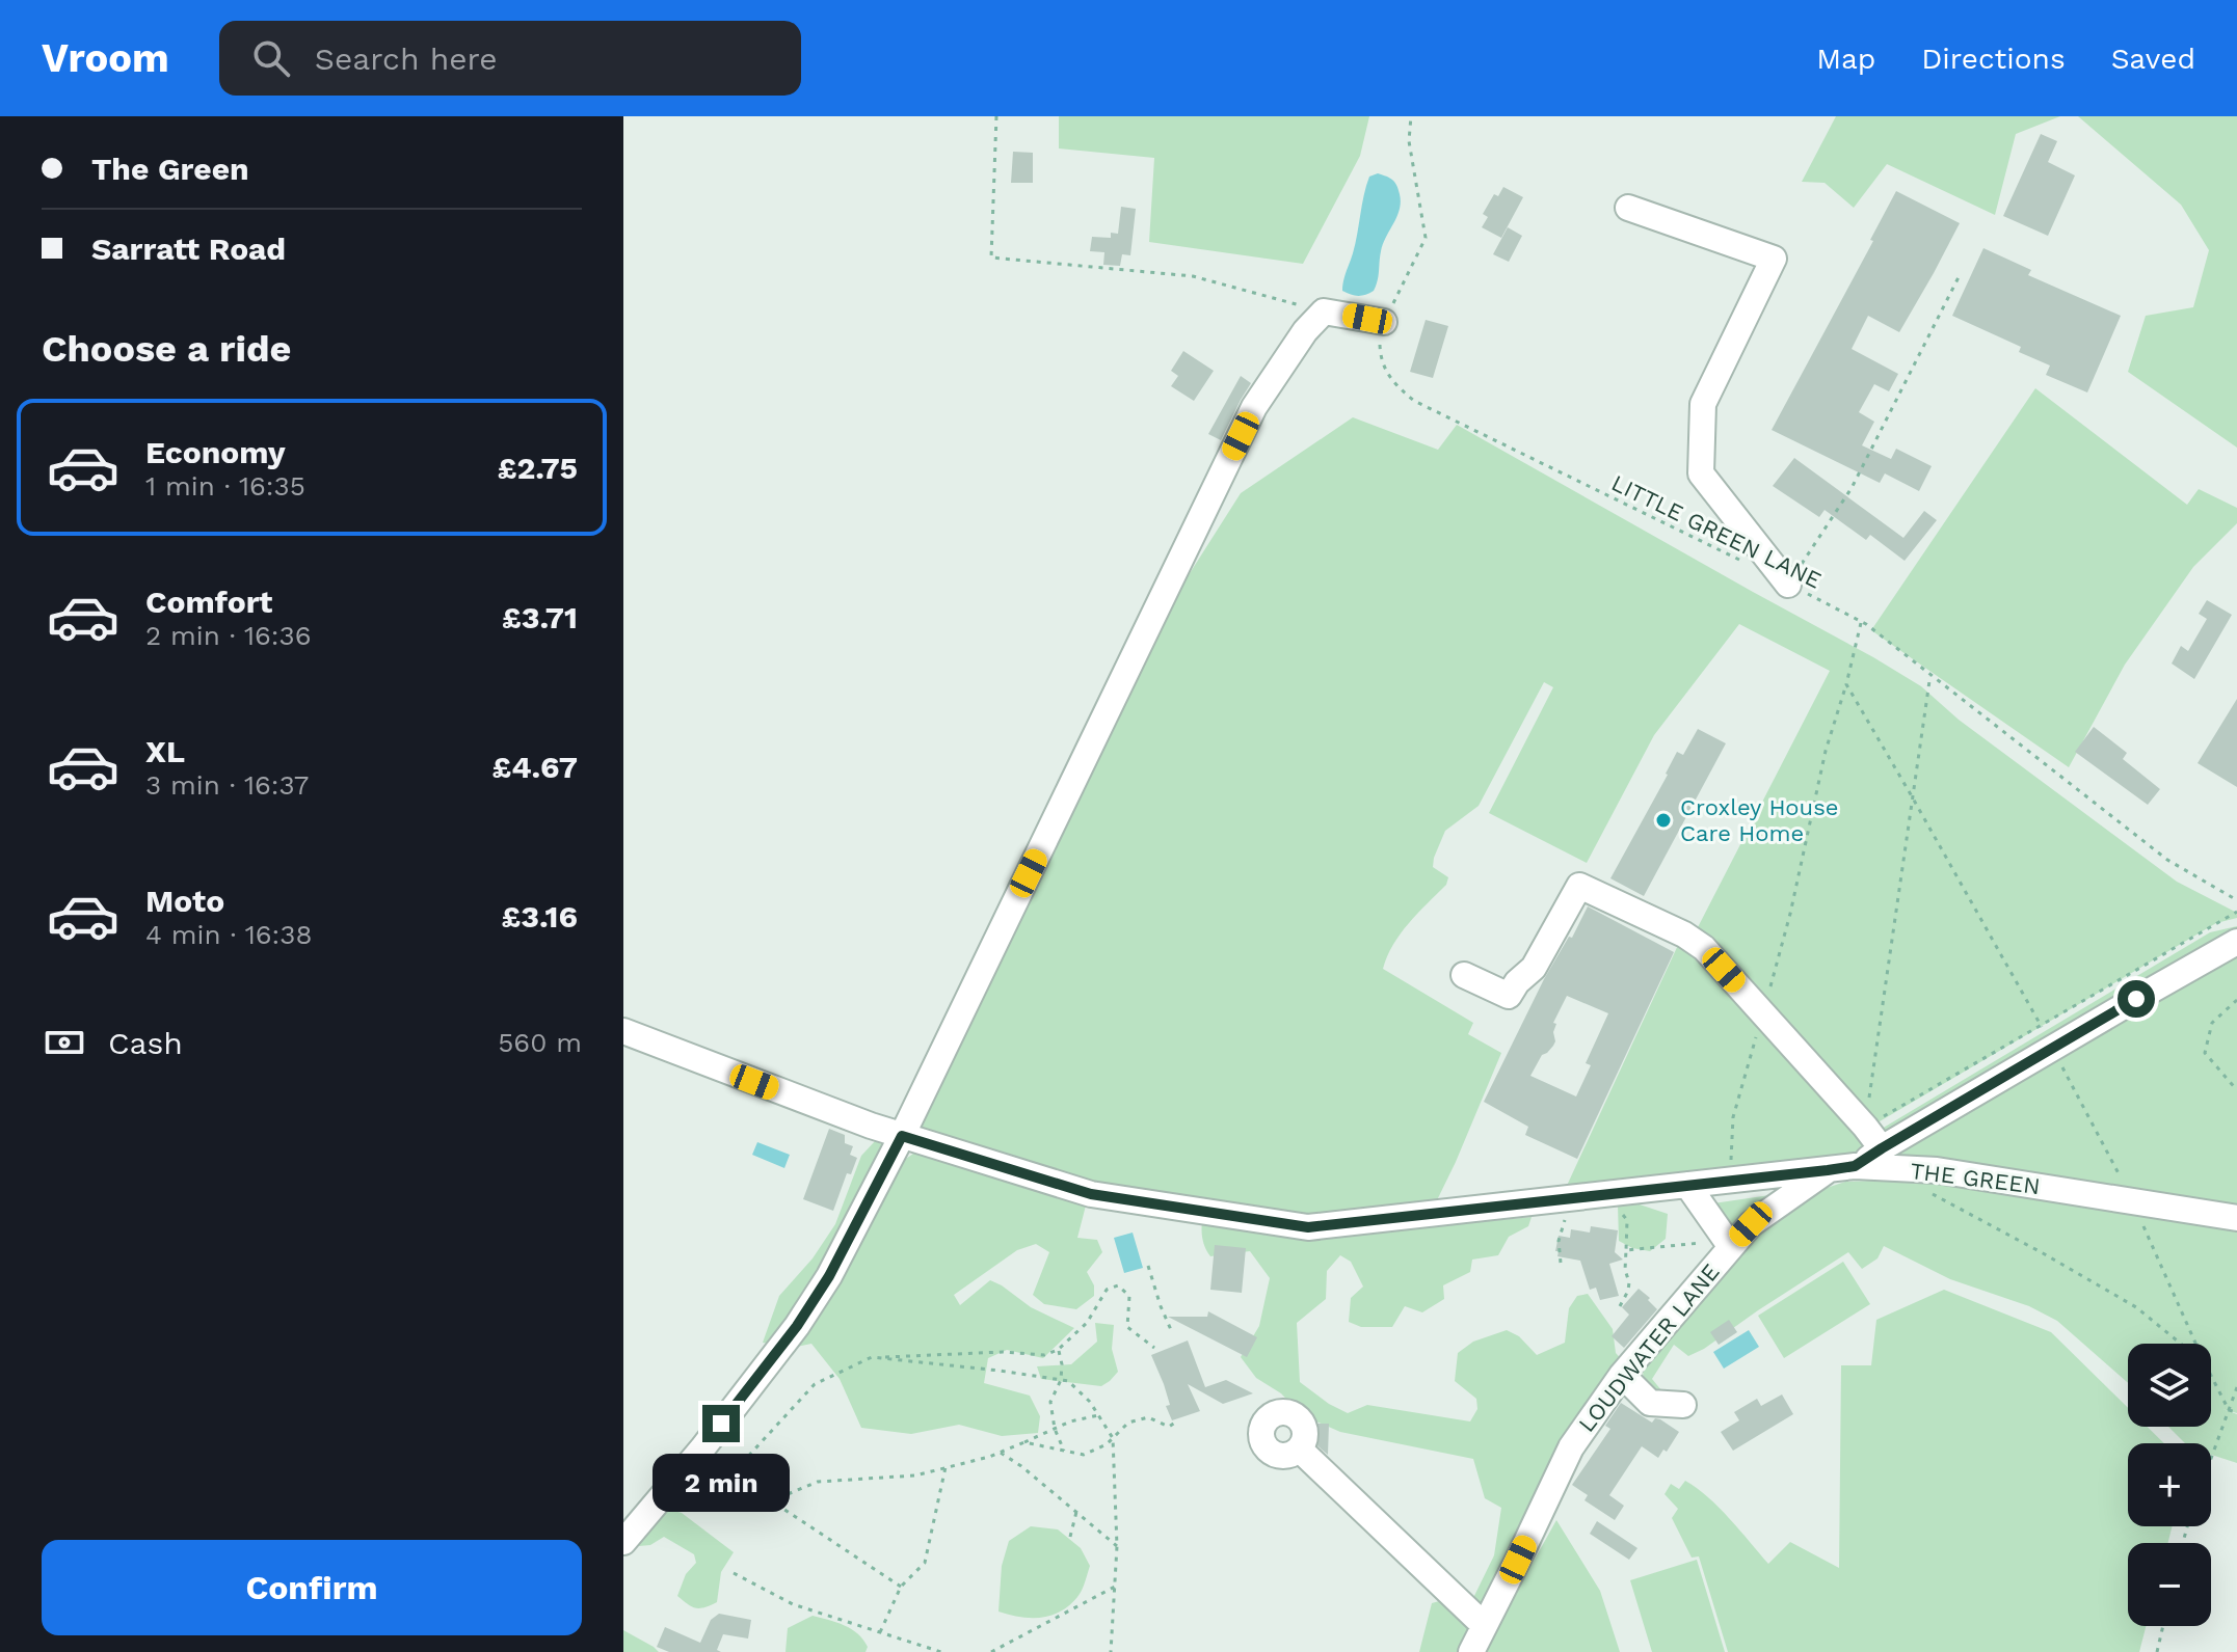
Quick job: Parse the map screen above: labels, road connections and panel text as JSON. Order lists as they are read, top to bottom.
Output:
{
  "streets": {
    "street": ["THE GREEN", "LOUDWATER LANE"],
    "path": ["LITTLE GREEN LANE"]
  },
  "places": ["Croxley House Care Home"],
  "page": {
    "header": "Vroom",
    "search": "Search here",
    "nav": ["Map", "Directions", "Saved"],
    "banner": ["The Green", "Sarratt Road"],
    "heading": "Choose a ride",
    "list": [
      {
        "name": "Economy",
        "note": "1 min · 16:35",
        "value": "£2.75"
      },
      {
        "name": "Comfort",
        "note": "2 min · 16:36",
        "value": "£3.71"
      },
      {
        "name": "XL",
        "note": "3 min · 16:37",
        "value": "£4.67"
      },
      {
        "name": "Moto",
        "note": "4 min · 16:38",
        "value": "£3.16"
      }
    ],
    "pay": ["Cash", "560 m"],
    "map_buttons": ["+", "−"],
    "bubble": "2 min",
    "buttons": "Confirm"
  }
}
